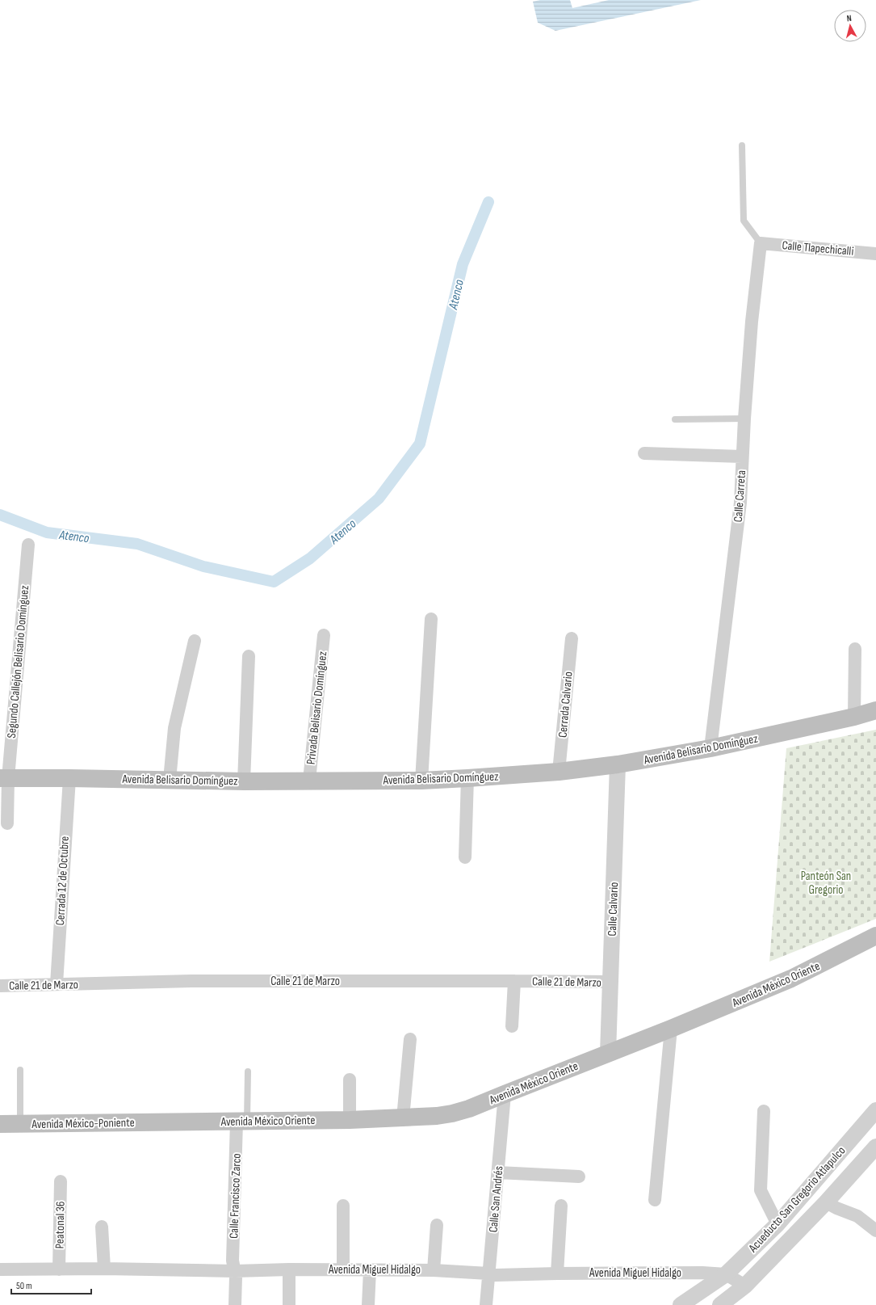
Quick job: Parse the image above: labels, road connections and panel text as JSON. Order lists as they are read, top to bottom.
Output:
{
  "streets": {
    "main road": ["Avenida Belisario Domínguez", "Avenida México Oriente", "Avenida México-Poniente"],
    "street": [
      "Calle Tlapechicalli",
      "Calle Carreta",
      "Segundo Callejón Belisario Domínguez",
      "Cerrada Calvario",
      "Privada Belisario Domínguez",
      "Cerrada 12 de Octubre",
      "Calle Calvario",
      "Calle 21 de Marzo",
      "Calle Francisco Zarco",
      "Calle San Andrés",
      "Acueducto San Gregorio Atlapulco",
      "Peatonal 36",
      "Avenida Miguel Hidalgo"
    ]
  },
  "crossings": [
    ["Calle Tlapechicalli", "Calle Carreta"],
    ["Calle Carreta", "Avenida Belisario Domínguez"],
    ["Segundo Callejón Belisario Domínguez", "Avenida Belisario Domínguez"],
    ["Cerrada Calvario", "Avenida Belisario Domínguez"],
    ["Privada Belisario Domínguez", "Avenida Belisario Domínguez"],
    ["Avenida Belisario Domínguez", "Cerrada 12 de Octubre"],
    ["Avenida Belisario Domínguez", "Calle Calvario"],
    ["Cerrada 12 de Octubre", "Calle 21 de Marzo"],
    ["Calle Calvario", "Calle 21 de Marzo"],
    ["Calle Calvario", "Avenida México Oriente"],
    ["Avenida México Oriente", "Avenida México-Poniente"],
    ["Avenida México Oriente", "Calle Francisco Zarco"],
    ["Avenida México Oriente", "Calle San Andrés"],
    ["Calle Francisco Zarco", "Avenida Miguel Hidalgo"],
    ["Calle San Andrés", "Avenida Miguel Hidalgo"],
    ["Acueducto San Gregorio Atlapulco", "Avenida Miguel Hidalgo"],
    ["Peatonal 36", "Avenida Miguel Hidalgo"]
  ],
  "water": ["Atenco"],
  "parks": ["Panteón San Gregorio"],
  "scale_bar": "50 m",
  "north": "top"
}
